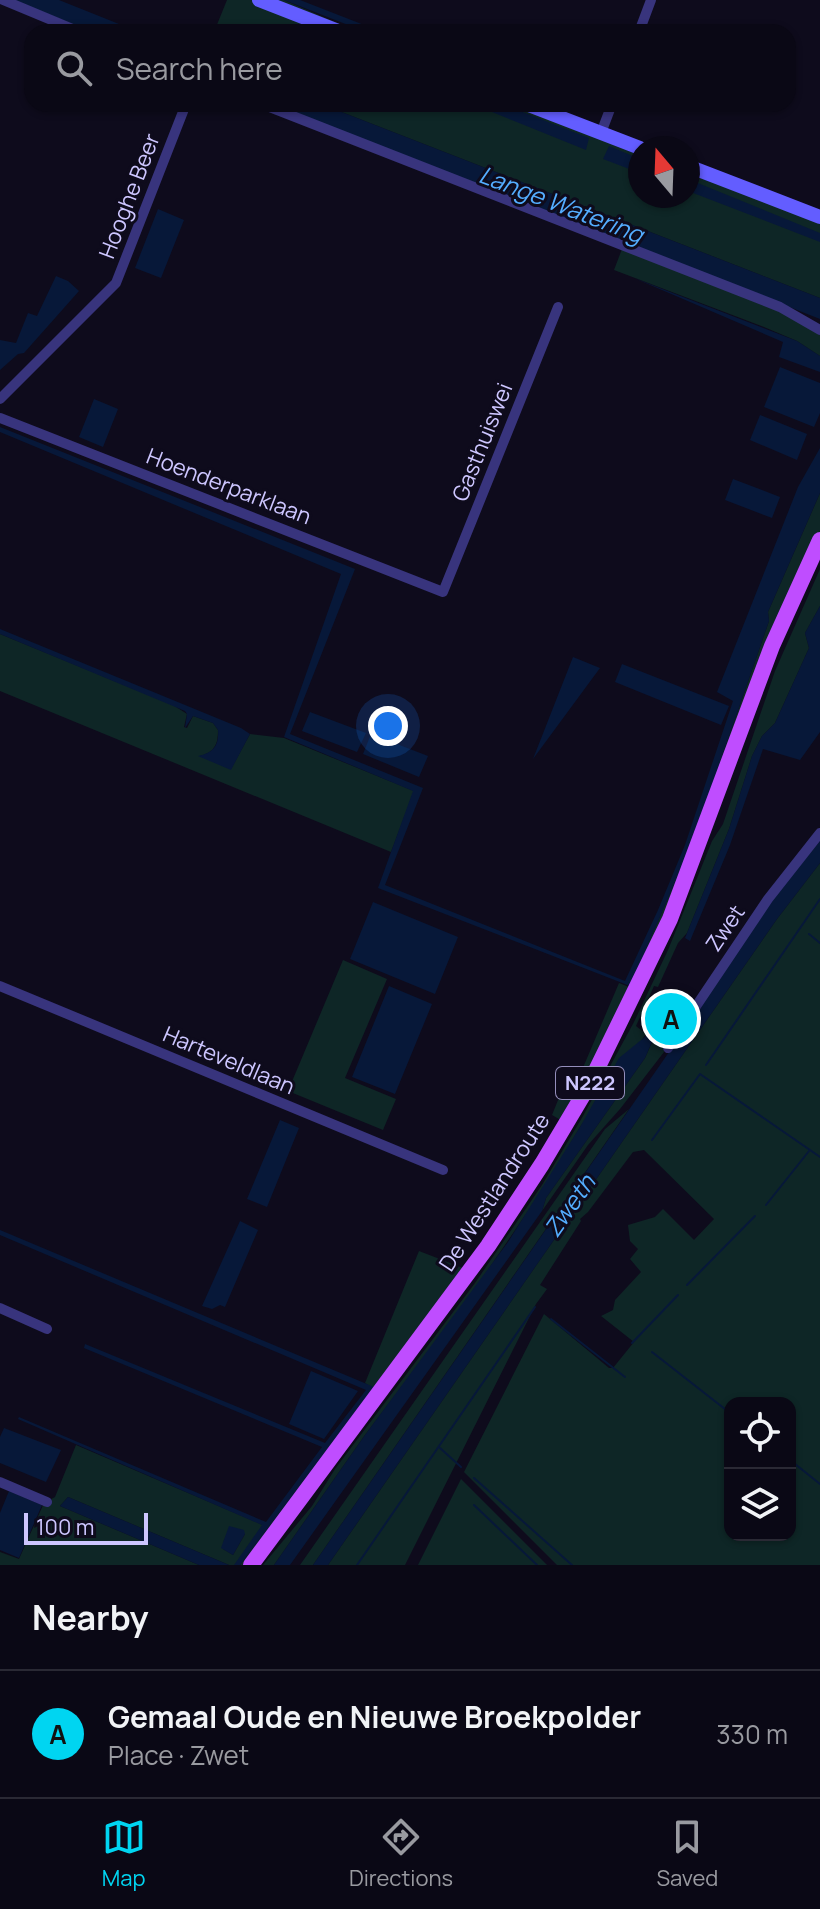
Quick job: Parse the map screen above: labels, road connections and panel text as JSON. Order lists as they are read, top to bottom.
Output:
{
  "streets": {
    "main road": ["N222", "De Westlandroute"],
    "street": [
      "Hooghe Beer",
      "Gasthuiswei",
      "Hoenderparklaan",
      "Zwet",
      "Harteveldlaan"
    ]
  },
  "crossings": [
    ["Gasthuiswei", "Hoenderparklaan"]
  ],
  "water": ["Lange Watering", "Zweth"],
  "scale_bar": "100 m",
  "north": "top",
  "page": {
    "search": "Search here",
    "pins": "A",
    "scale": "100 m",
    "heading": "Nearby",
    "list": [
      {
        "mark": "A",
        "name": "Gemaal Oude en Nieuwe Broekpolder",
        "note": "Place · Zwet",
        "value": "330 m"
      }
    ],
    "nav": ["Map", "Directions", "Saved"]
  }
}
